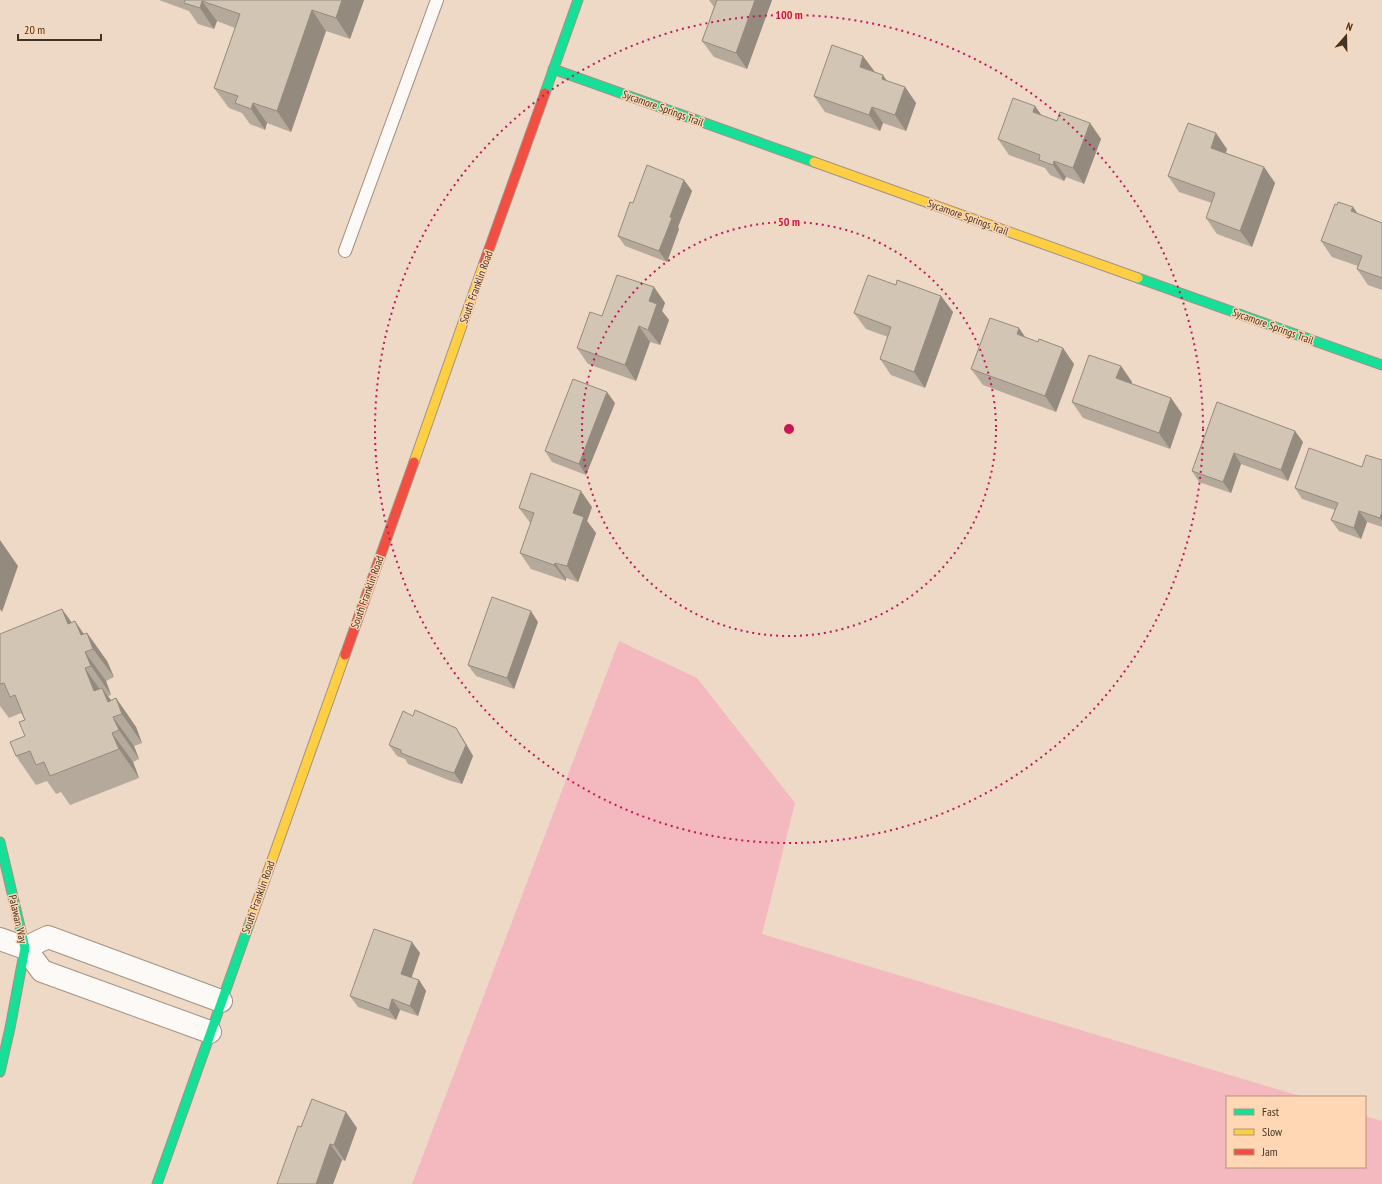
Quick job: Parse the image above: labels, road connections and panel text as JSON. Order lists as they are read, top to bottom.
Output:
{
  "streets": {
    "main road": ["Sycamore Springs Trail", "South Franklin Road", "Palawan Way"]
  },
  "crossings": [
    ["Sycamore Springs Trail", "South Franklin Road"]
  ],
  "legend": ["Fast", "Slow", "Jam"],
  "scale_bar": "20 m",
  "north": "top",
  "rings": ["100 m", "50 m"]
}
